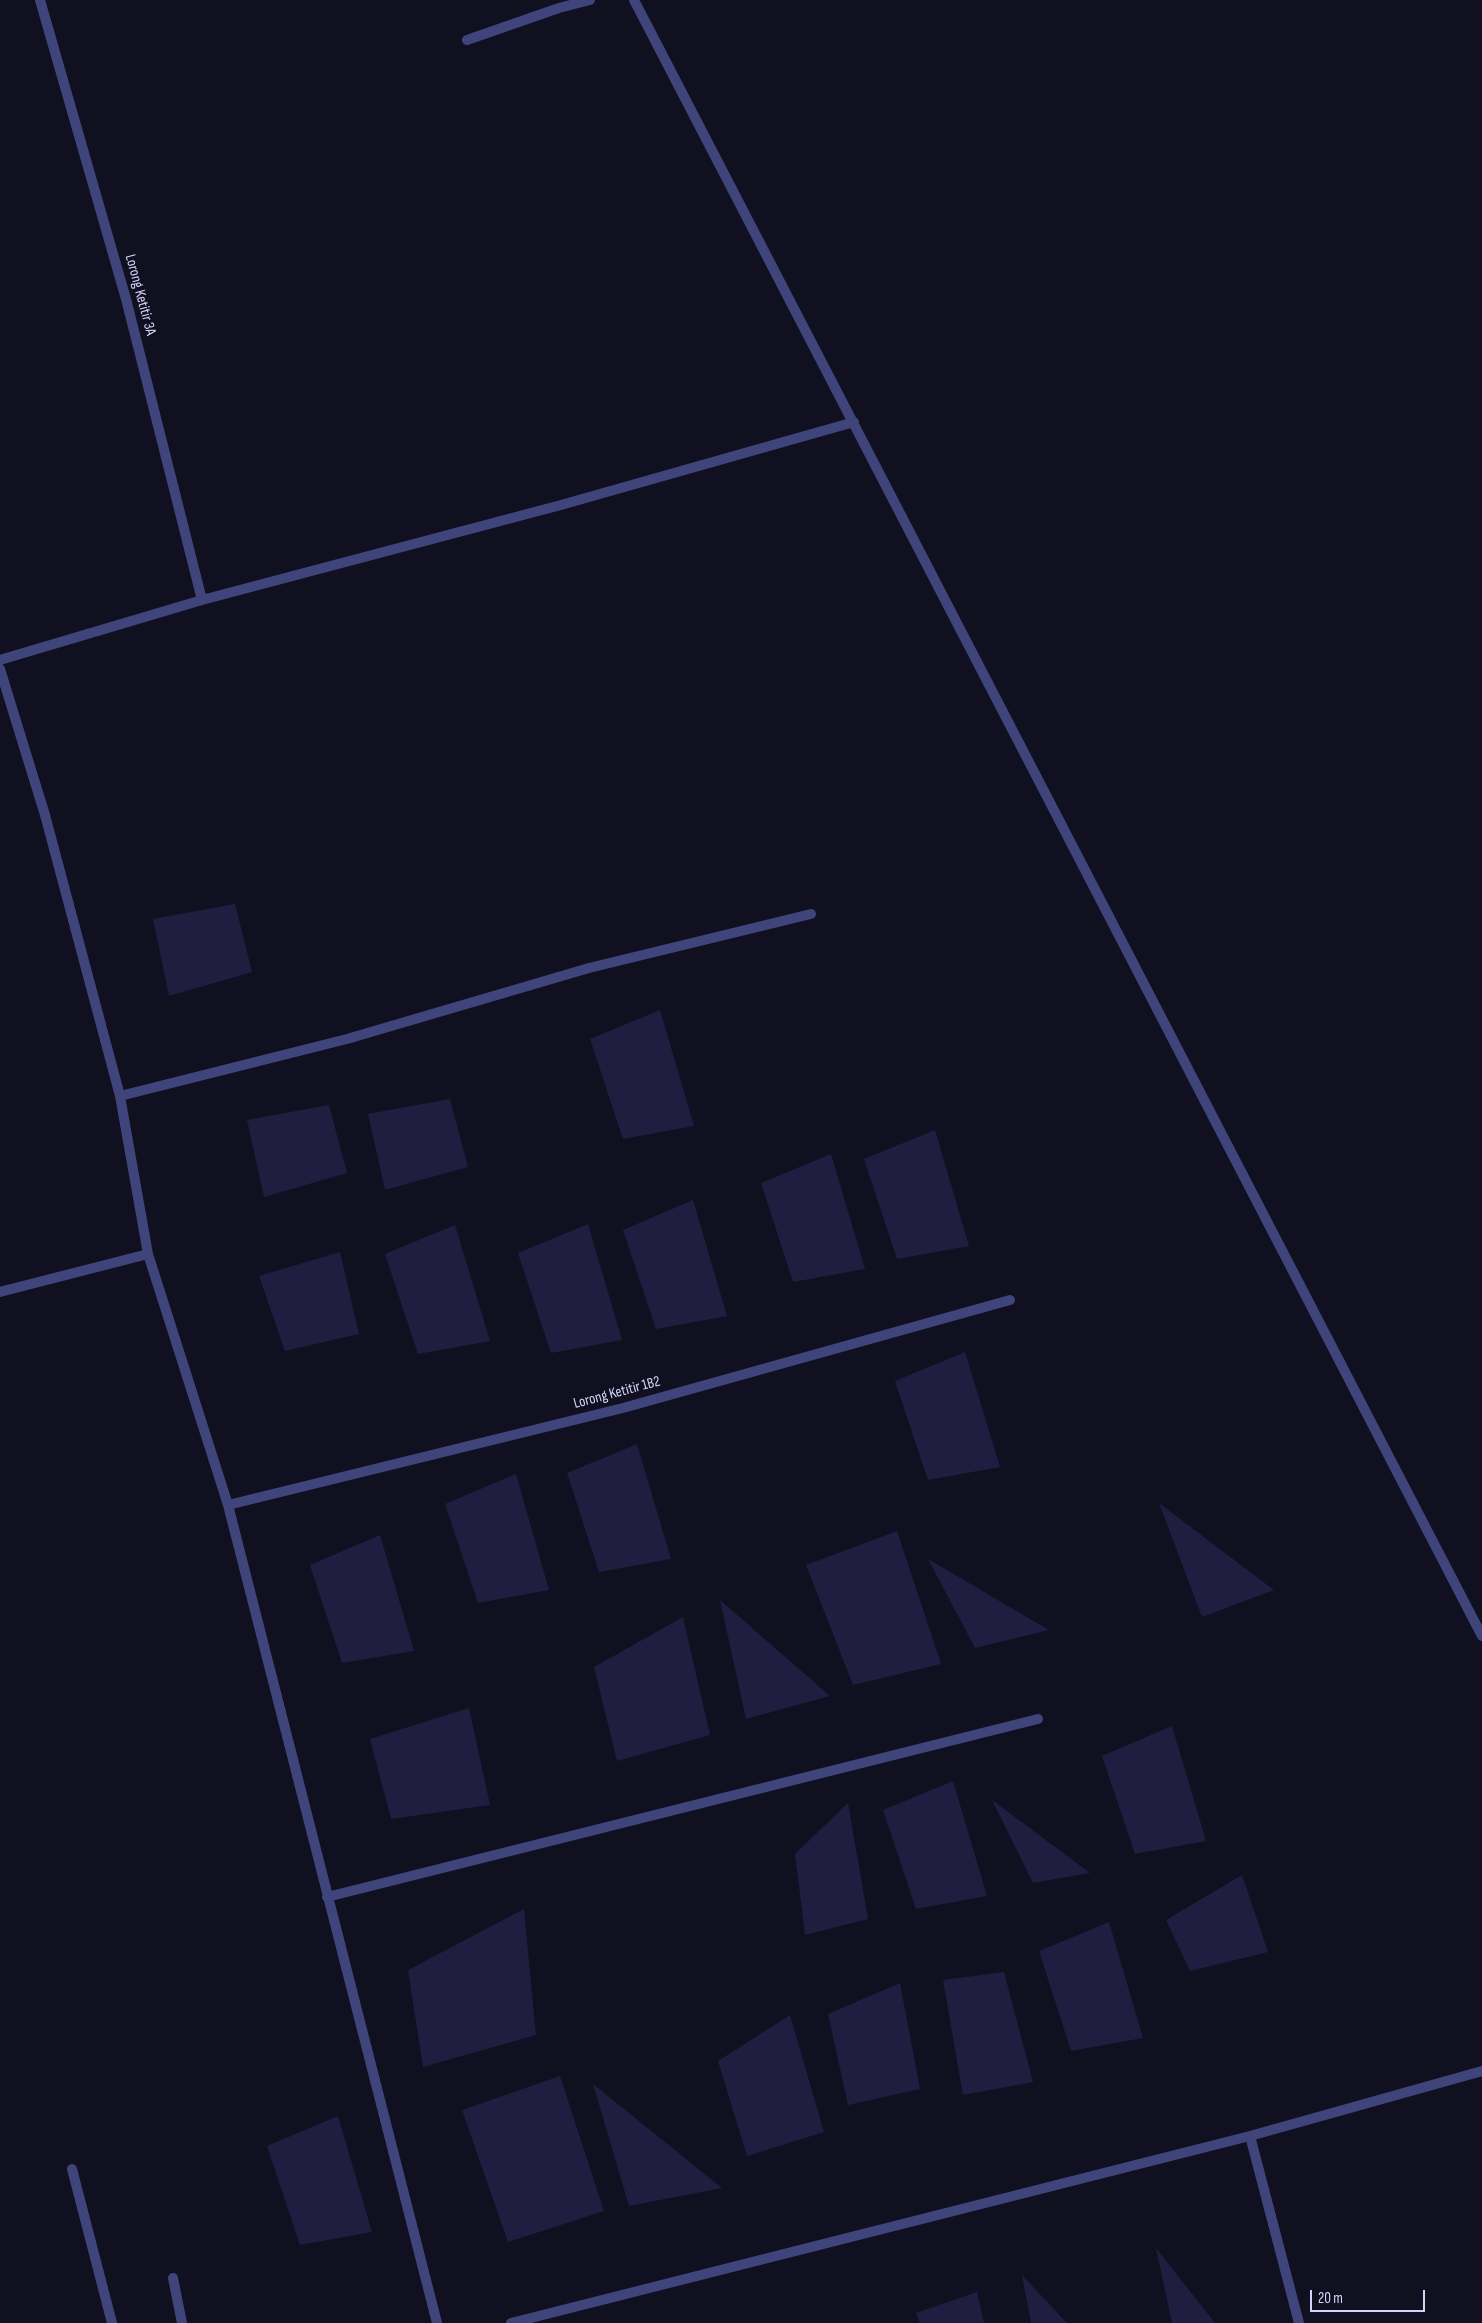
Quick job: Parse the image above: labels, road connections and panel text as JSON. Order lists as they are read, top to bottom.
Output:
{
  "streets": {
    "street": ["Lorong Ketitir 3A", "Lorong Ketitir 1B2"]
  },
  "scale_bar": "20 m"
}
